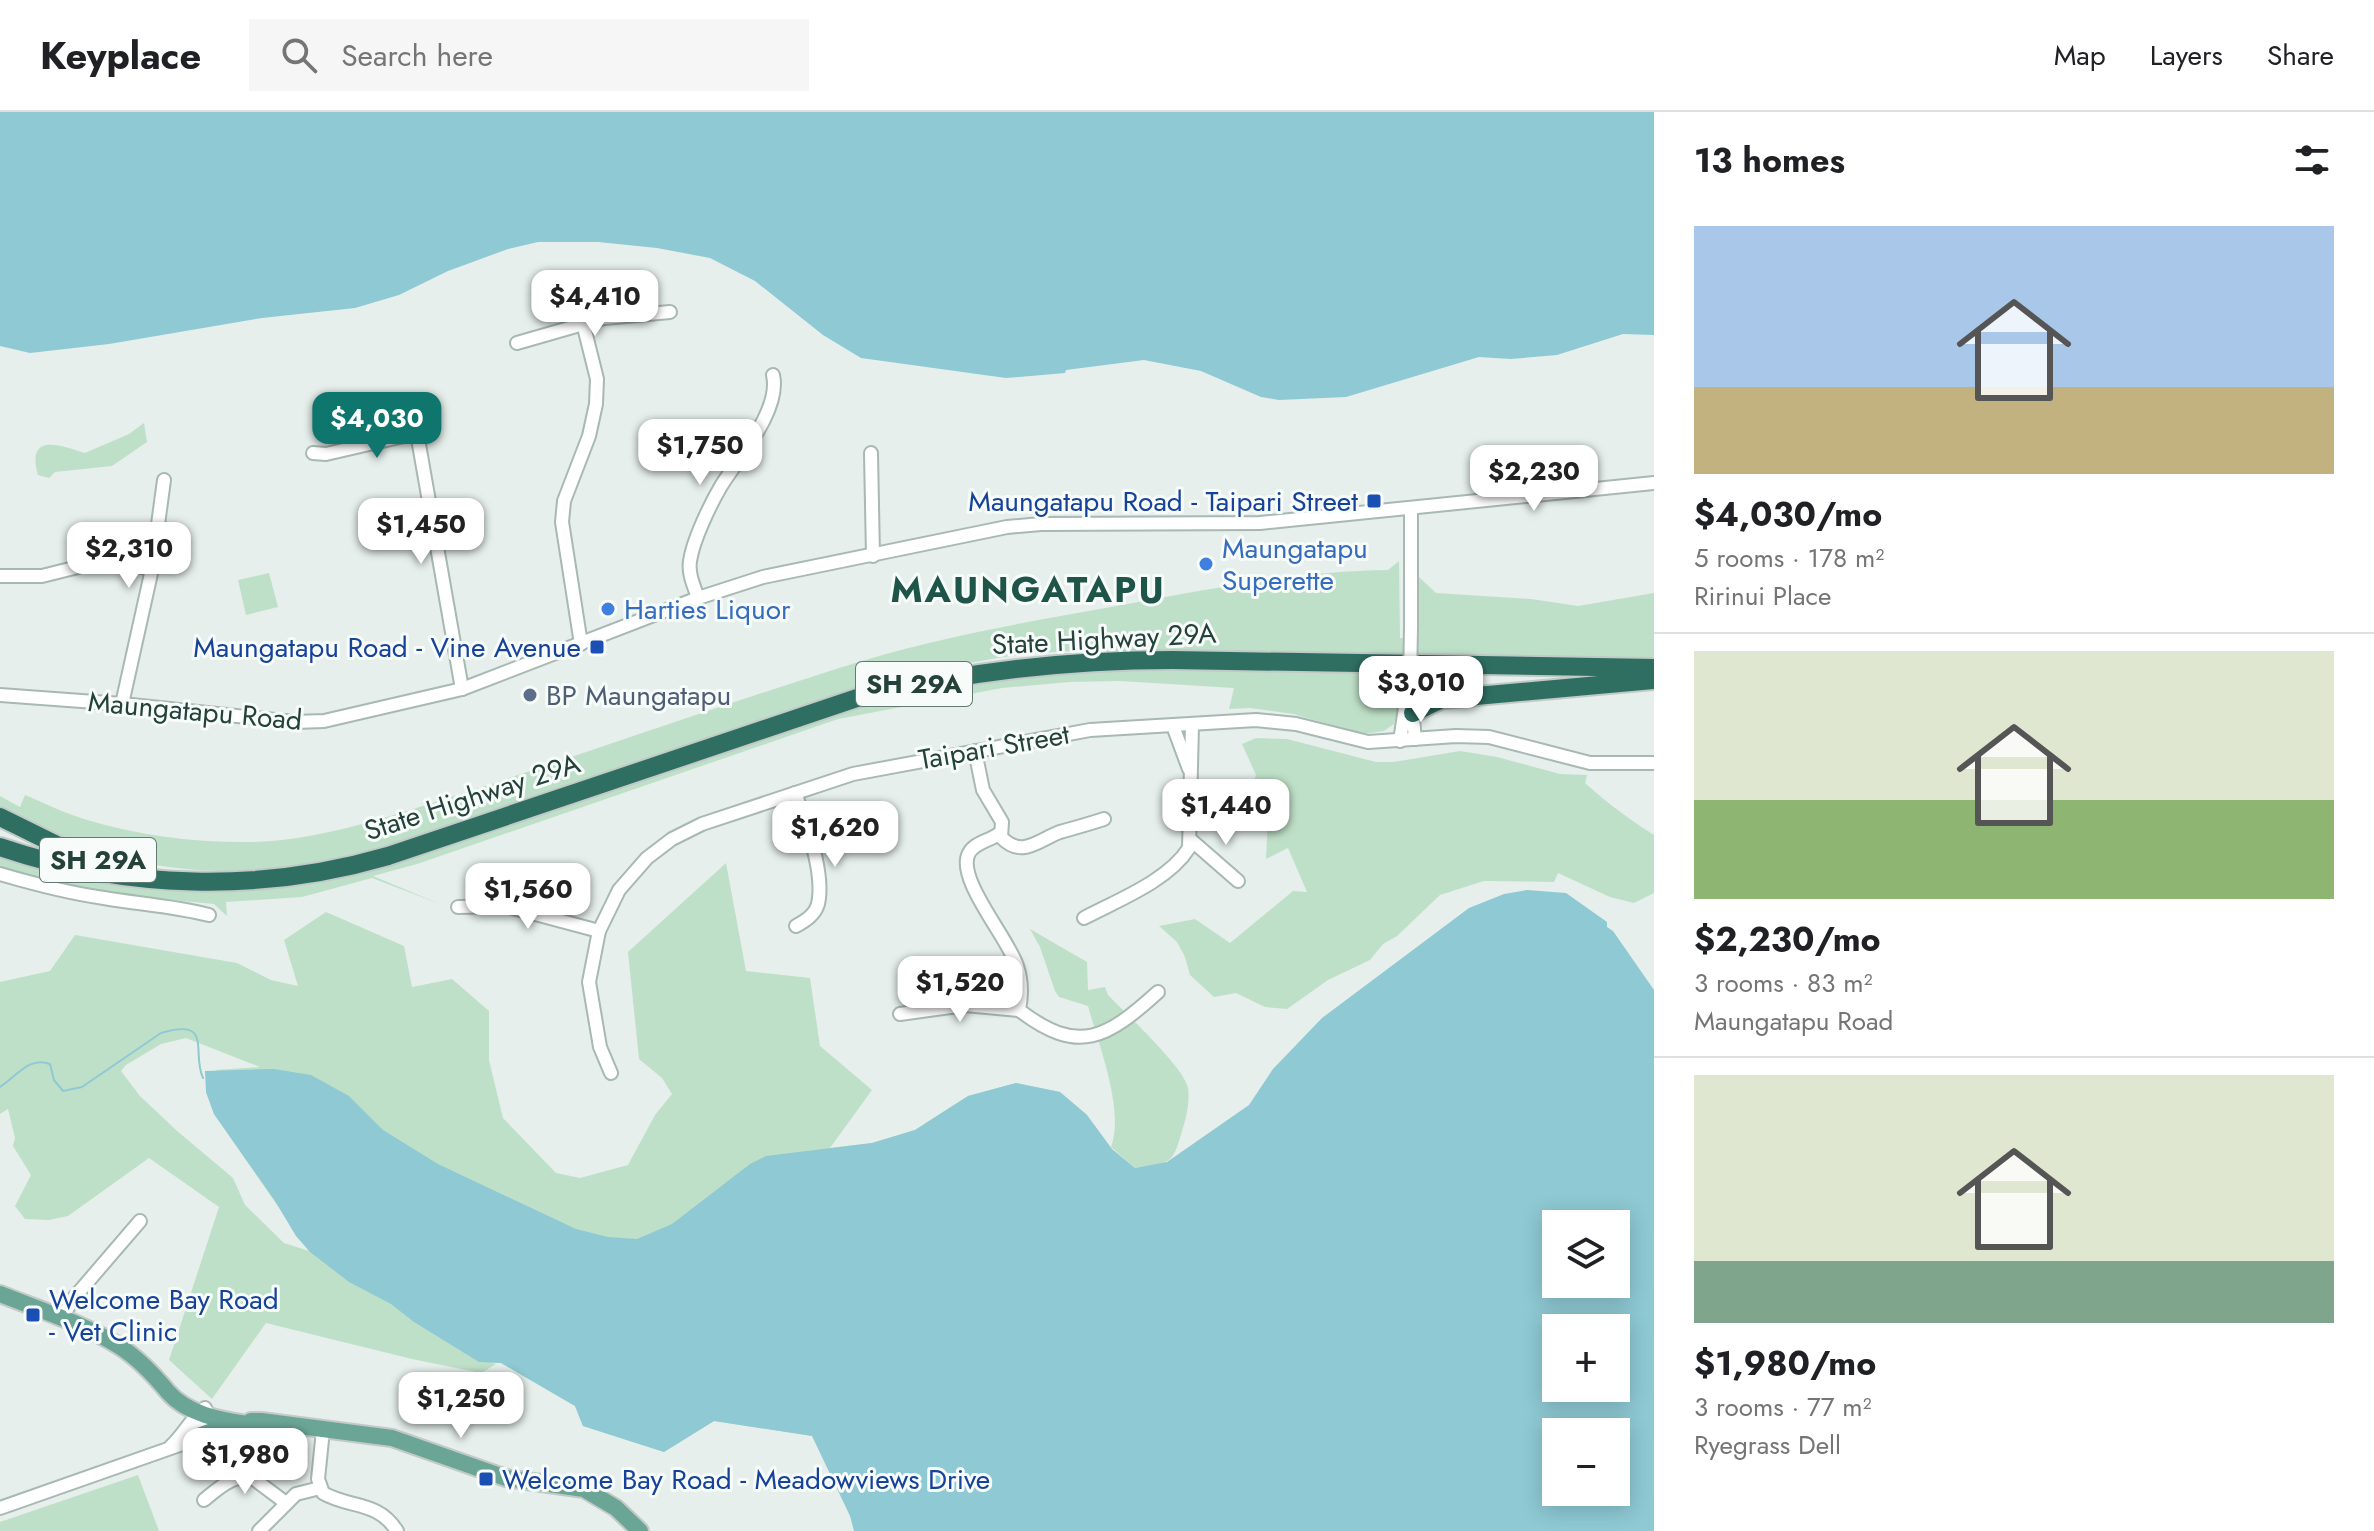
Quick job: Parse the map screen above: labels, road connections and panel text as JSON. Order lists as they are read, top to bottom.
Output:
{
  "streets": {
    "highway": ["State Highway 29A", "SH 29A"],
    "street": ["Maungatapu Road", "Taipari Street"]
  },
  "districts": ["MAUNGATAPU"],
  "places": {
    "transit": [
      "Maungatapu Road - Taipari Street",
      "Maungatapu Road - Vine Avenue",
      "Welcome Bay Road - Vet Clinic",
      "Welcome Bay Road - Meadowviews Drive"
    ],
    "other": ["Maungatapu Superette", "Harties Liquor", "BP Maungatapu"]
  },
  "page": {
    "header": "Keyplace",
    "search": "Search here",
    "nav": ["Map", "Layers", "Share"],
    "heading": "13 homes",
    "list": [
      {
        "name": "$4,030/mo",
        "note": "5 rooms · 178 m² · Ririnui Place"
      },
      {
        "name": "$2,230/mo",
        "note": "3 rooms · 83 m² · Maungatapu Road"
      },
      {
        "name": "$1,980/mo",
        "note": "3 rooms · 77 m² · Ryegrass Dell"
      }
    ],
    "price": [
      "$4,410",
      "$4,030",
      "$1,750",
      "$2,230",
      "$1,450",
      "$2,310",
      "$3,010",
      "$1,440",
      "$1,620",
      "$1,560",
      "$1,520",
      "$1,250",
      "$1,980"
    ],
    "map_buttons": ["+", "−"]
  }
}
